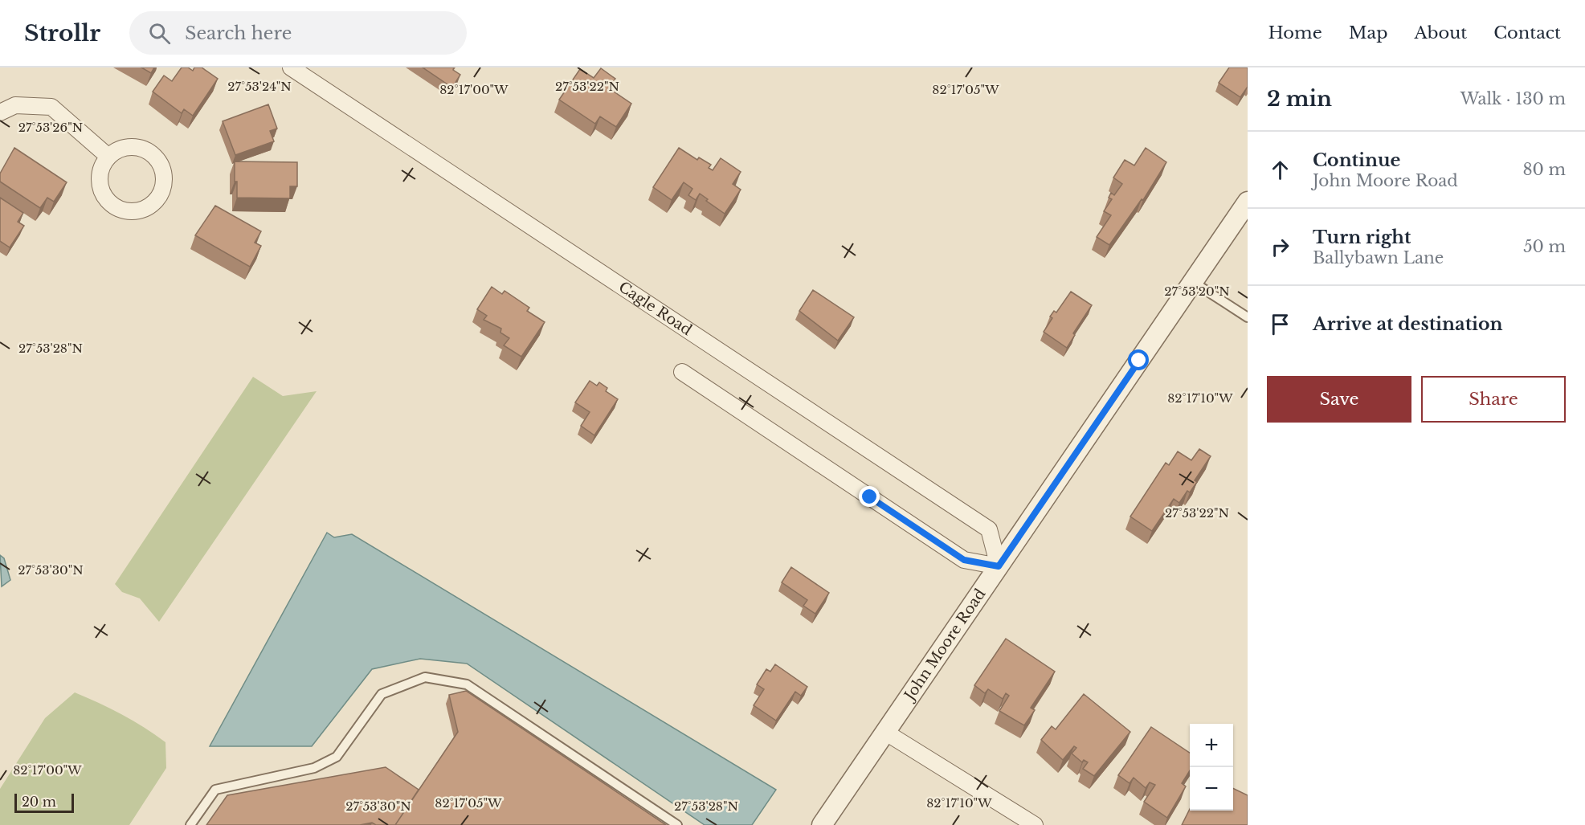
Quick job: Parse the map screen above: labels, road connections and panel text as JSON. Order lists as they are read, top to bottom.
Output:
{
  "streets": {
    "street": ["Cagle Road", "John Moore Road"]
  },
  "crossings": [
    ["Cagle Road", "John Moore Road"]
  ],
  "scale_bar": "20 m",
  "page": {
    "header": "Strollr",
    "search": "Search here",
    "nav": [
      "Home",
      "Map",
      "About",
      "Contact"
    ],
    "heading": ["2 min", "Walk · 130 m"],
    "list": [
      ["Continue", "John Moore Road", "80 m"],
      ["Turn right", "Ballybawn Lane", "50 m"],
      "Arrive at destination"
    ],
    "buttons": ["Save", "Share"],
    "map_buttons": ["+", "−"],
    "scale": "20 m"
  },
  "coordinates": [
    "27°53'24\"N",
    "27°53'22\"N",
    "82°17'00\"W",
    "82°17'05\"W",
    "27°53'26\"N",
    "27°53'20\"N",
    "27°53'28\"N",
    "82°17'10\"W",
    "27°53'30\"N"
  ]
}
